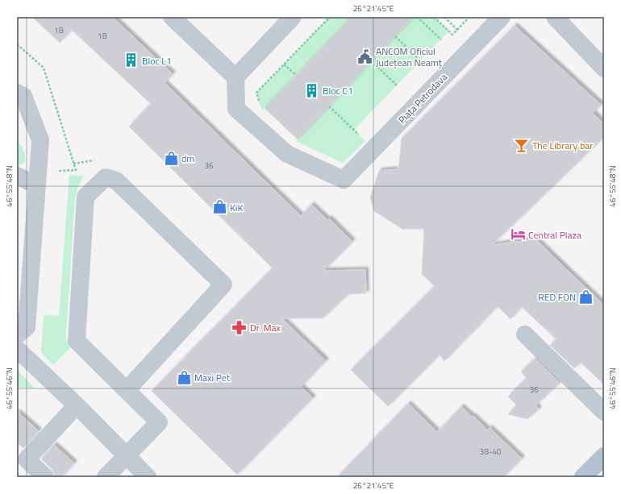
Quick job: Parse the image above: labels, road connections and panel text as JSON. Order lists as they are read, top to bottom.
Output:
{
  "streets": {
    "street": ["Piața Petrodava"]
  },
  "places": {
    "public building": ["ANCOM Oficiul Judeţean Neamţ"],
    "building": ["Bloc L1", "Bloc C1"],
    "bar": ["The Library bar"],
    "shop": [
      "dm",
      "KiK",
      "RED FON",
      "Maxi Pet"
    ],
    "hotel": ["Central Plaza"],
    "pharmacy": ["Dr. Max"]
  },
  "house_numbers": [
    "1B",
    "1B",
    "36",
    "36",
    "38-40"
  ],
  "coordinates": ["26°21'45\"E", "46°55'48\"N", "46°55'46\"N"]
}
